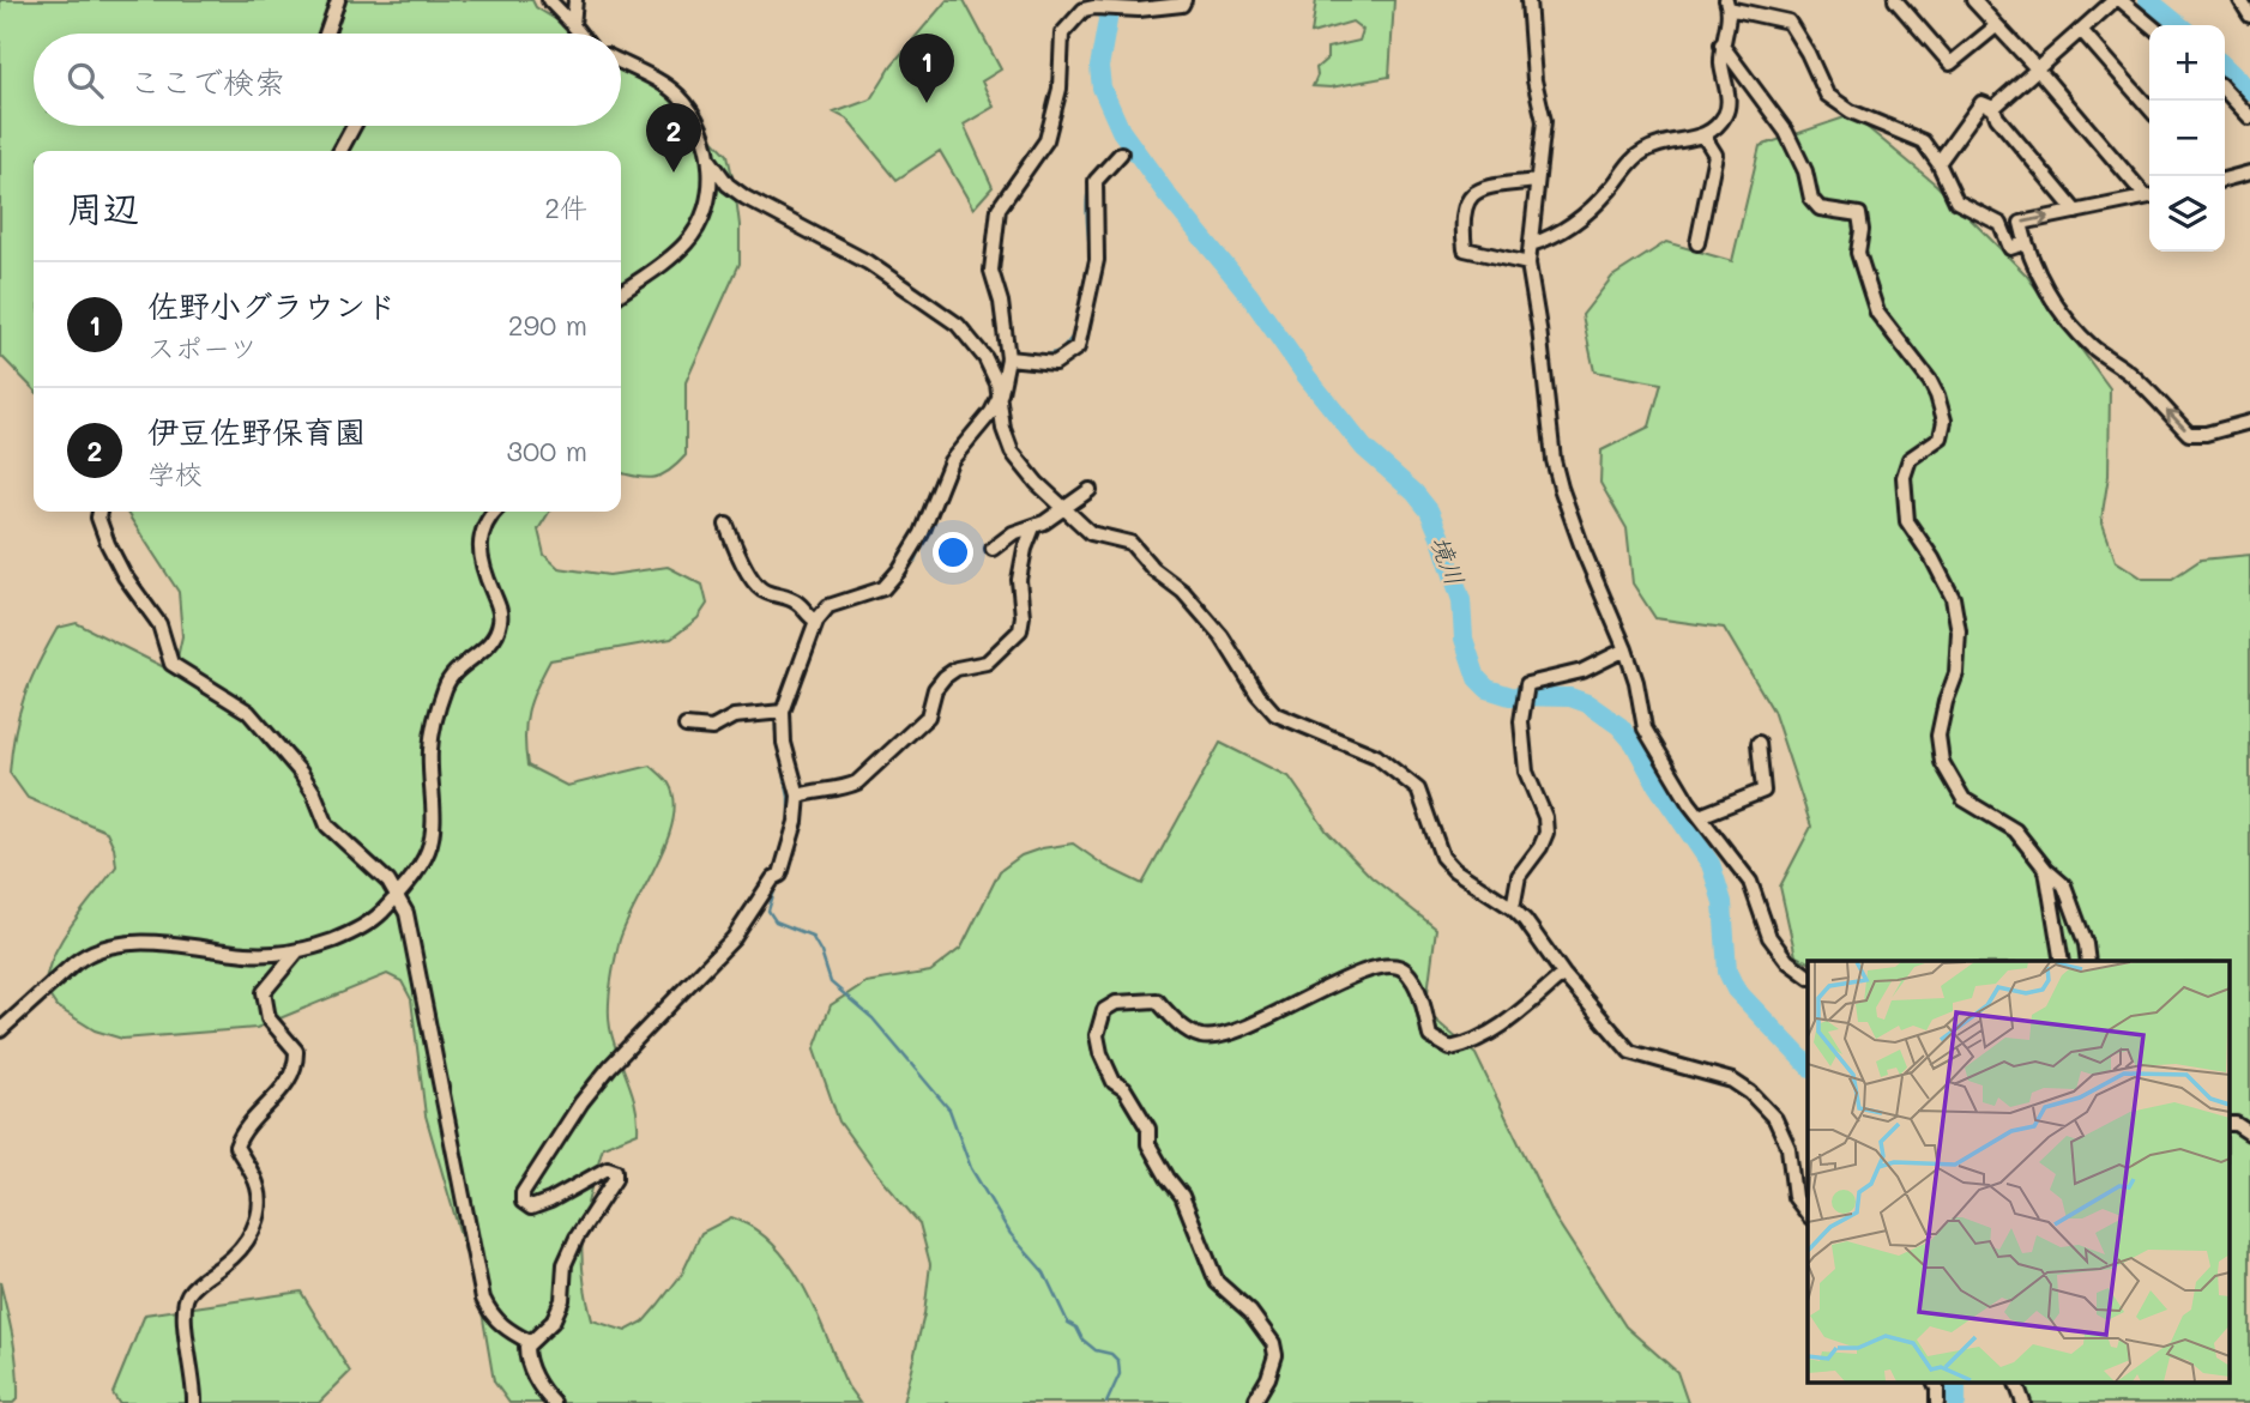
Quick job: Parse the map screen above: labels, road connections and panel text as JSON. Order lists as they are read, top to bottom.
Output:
{
  "water": ["境川"],
  "page": {
    "map_buttons": ["+", "−"],
    "pins": ["1", "2"],
    "search": "ここで検索",
    "heading": ["周辺", "2件"],
    "list": [
      {
        "mark": "1",
        "name": "佐野小グラウンド",
        "note": "スポーツ",
        "value": "290 m"
      },
      {
        "mark": "2",
        "name": "伊豆佐野保育園",
        "note": "学校",
        "value": "300 m"
      }
    ]
  }
}
